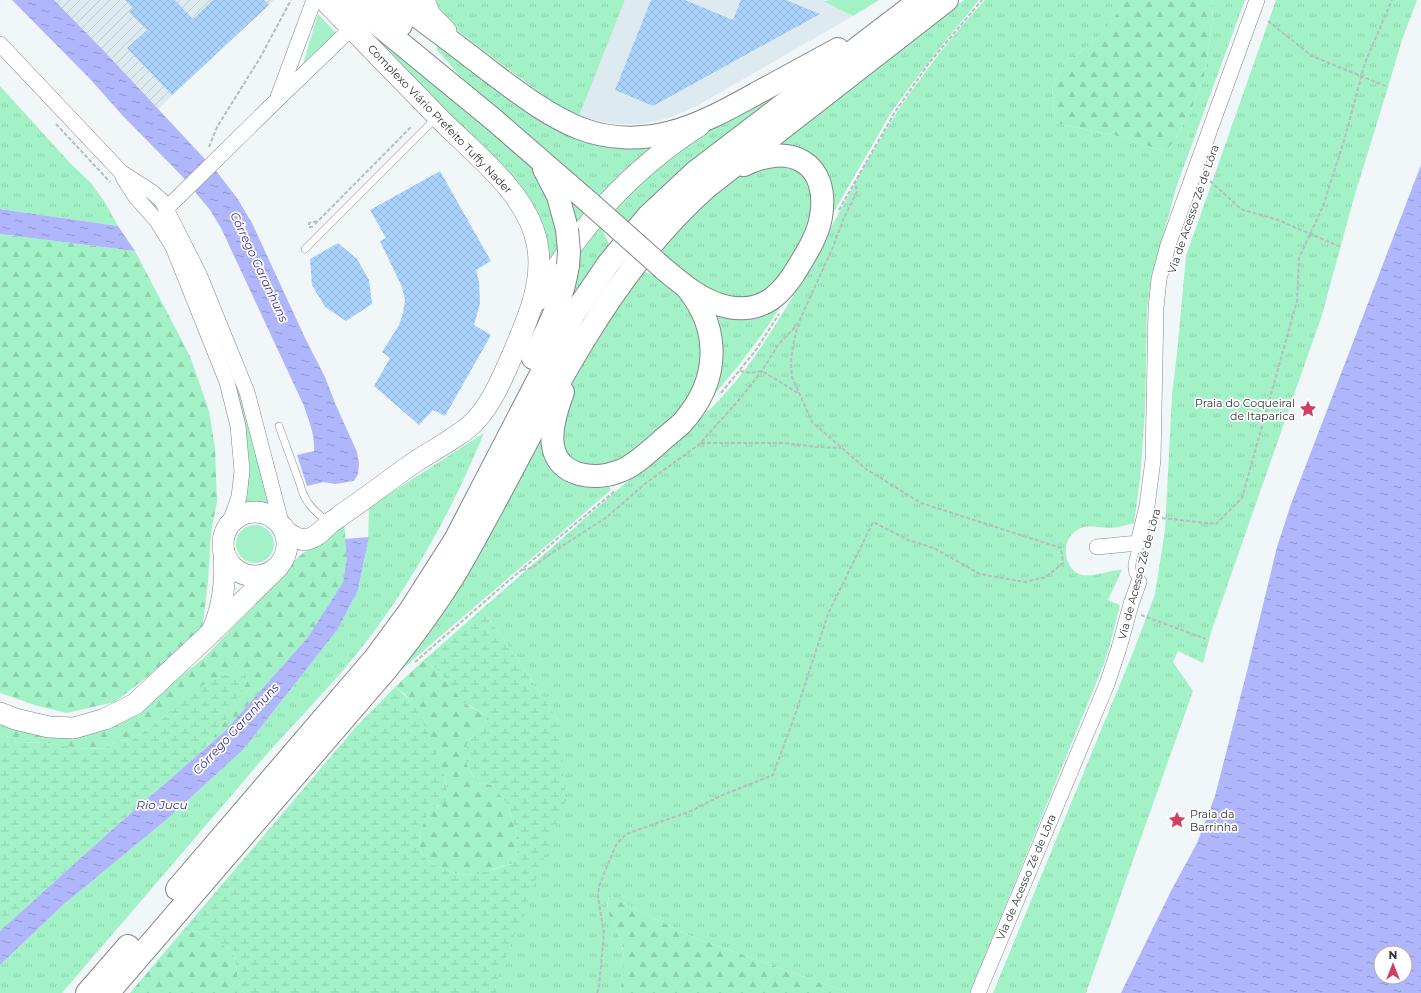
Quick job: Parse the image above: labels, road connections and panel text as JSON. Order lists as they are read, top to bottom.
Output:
{
  "streets": {
    "main road": ["Complexo Viário Prefeito Tuffy Nader"],
    "street": ["Via de Acesso Zé de Lôra"]
  },
  "water": ["Córrego Garanhuns", "Rio Jucu"],
  "places": {
    "place": ["Praia do Coqueiral de Itaparica", "Praia da Barrinha"]
  },
  "north": "top"
}
